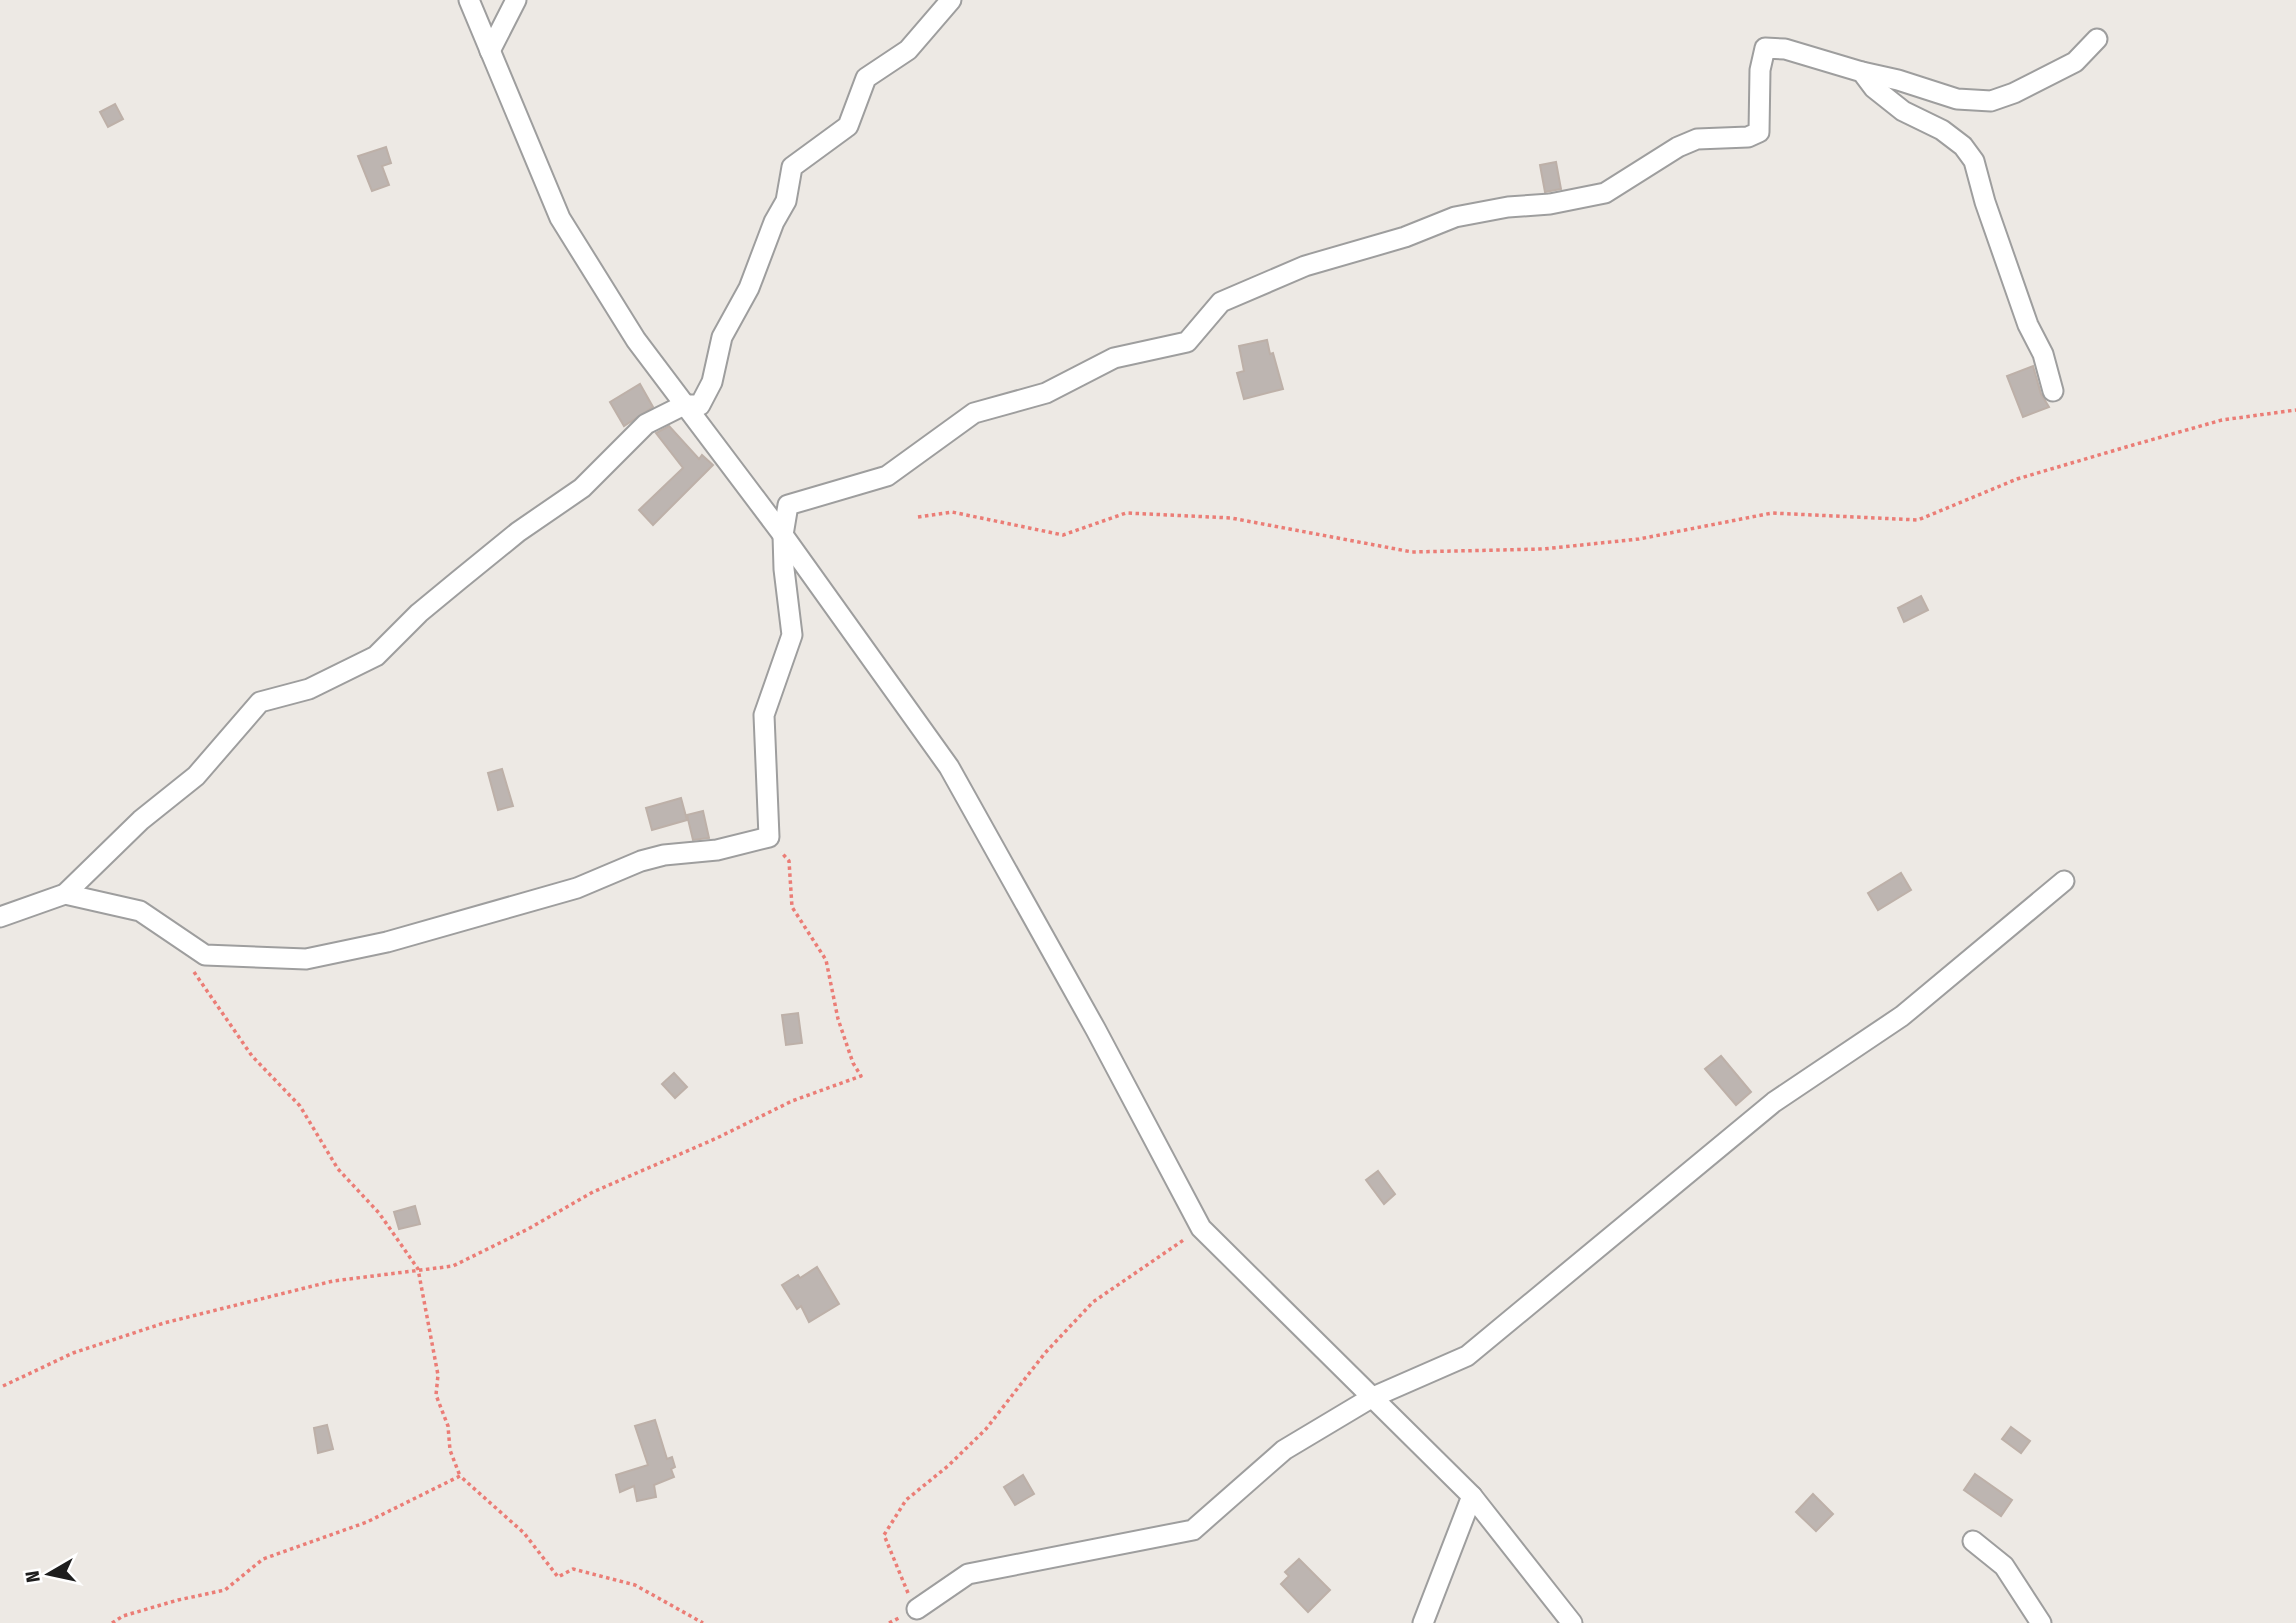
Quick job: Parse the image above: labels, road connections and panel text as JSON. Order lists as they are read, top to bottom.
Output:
{
  "north": "left"
}
